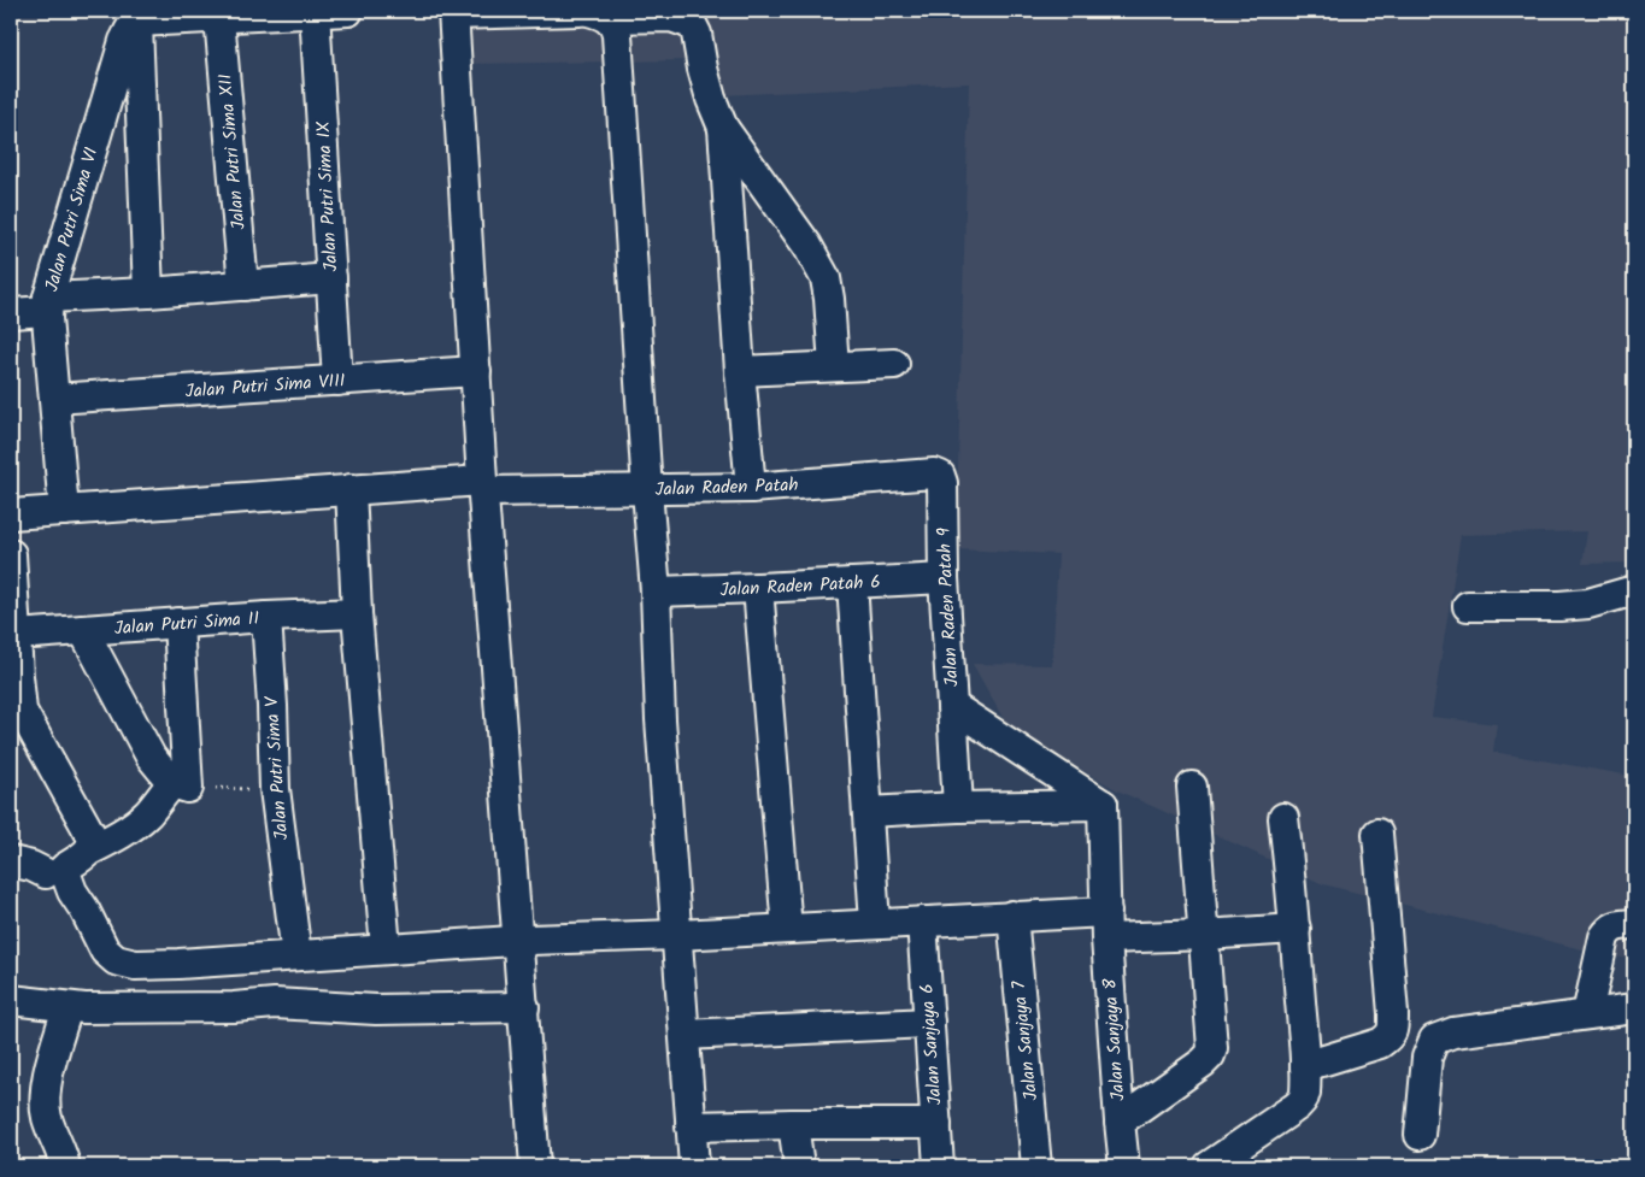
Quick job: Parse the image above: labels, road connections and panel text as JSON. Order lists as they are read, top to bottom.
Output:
{
  "streets": {
    "street": [
      "Jalan Putri Sima XII",
      "Jalan Putri Sima IX",
      "Jalan Putri Sima VI",
      "Jalan Putri Sima VIII",
      "Jalan Raden Patah",
      "Jalan Raden Patah 6",
      "Jalan Raden Patah 9",
      "Jalan Putri Sima II",
      "Jalan Putri Sima V",
      "Jalan Sanjaya 8",
      "Jalan Sanjaya 7",
      "Jalan Sanjaya 6"
    ]
  },
  "crossings": [
    ["Jalan Putri Sima IX", "Jalan Putri Sima VIII"],
    ["Jalan Putri Sima VI", "Jalan Putri Sima VIII"],
    ["Jalan Putri Sima VI", "Jalan Raden Patah"],
    ["Jalan Raden Patah", "Jalan Raden Patah 9"],
    ["Jalan Raden Patah 6", "Jalan Raden Patah 9"],
    ["Jalan Putri Sima II", "Jalan Putri Sima V"]
  ]
}
